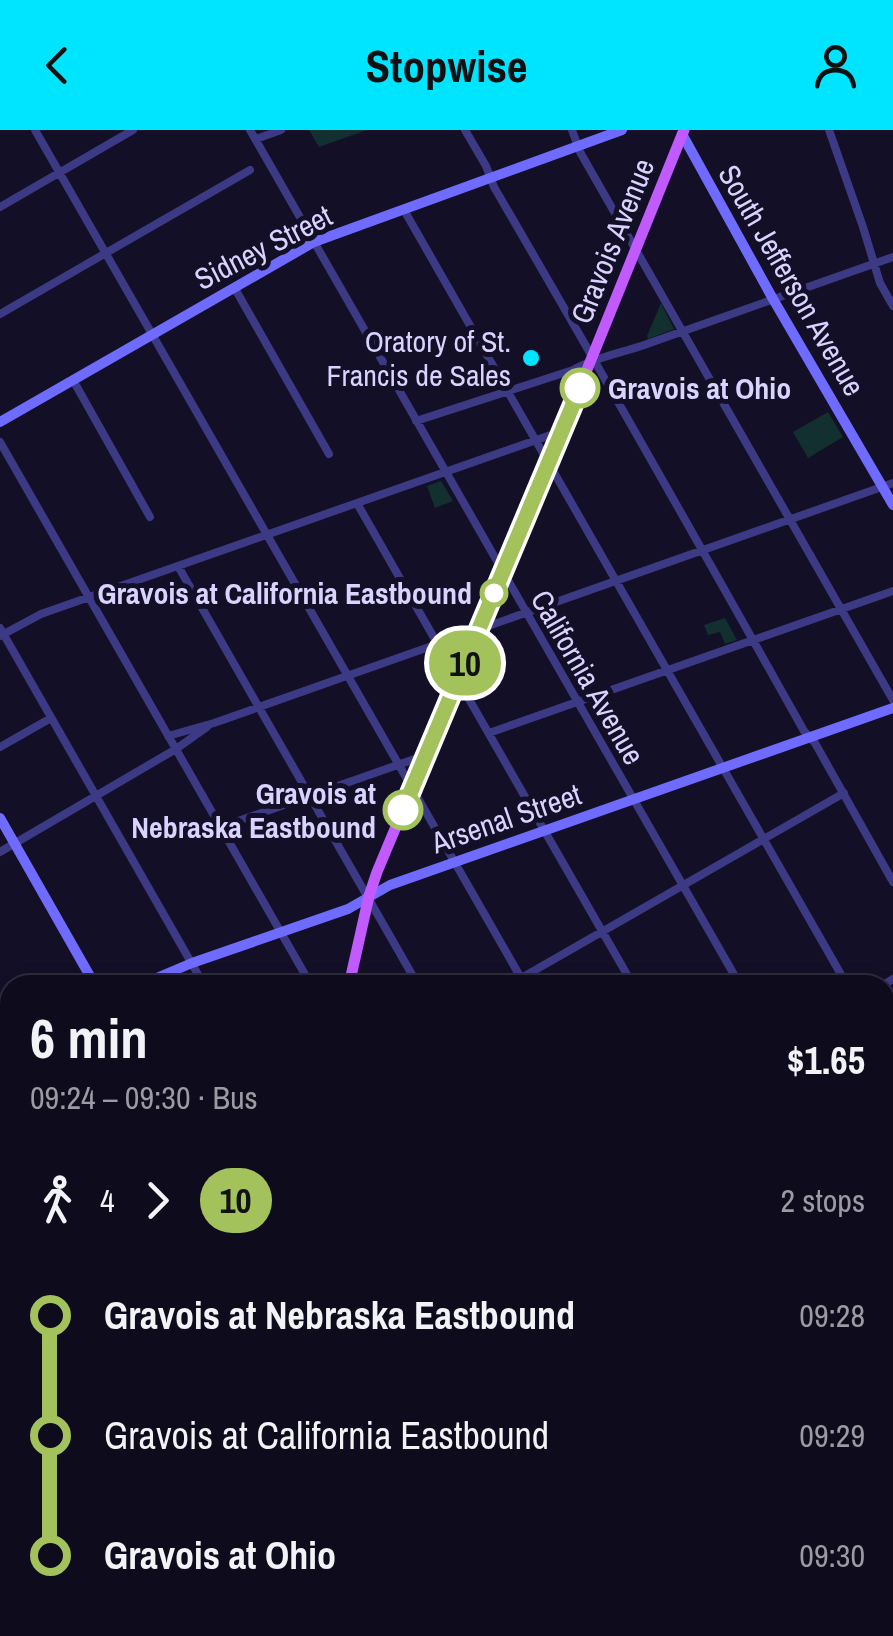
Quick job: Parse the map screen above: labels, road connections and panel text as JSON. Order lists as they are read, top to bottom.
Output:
{
  "streets": {
    "main road": [
      "Gravois Avenue",
      "Sidney Street",
      "South Jefferson Avenue",
      "Arsenal Street"
    ],
    "street": ["California Avenue"]
  },
  "crossings": [
    ["Gravois Avenue", "South Jefferson Avenue"],
    ["Gravois Avenue", "California Avenue"],
    ["Gravois Avenue", "Arsenal Street"],
    ["Sidney Street", "California Avenue"],
    ["California Avenue", "Arsenal Street"]
  ],
  "places": [
    "Oratory of St. Francis de Sales",
    "Gravois at Ohio",
    "Gravois at California Eastbound",
    "Gravois at Nebraska Eastbound"
  ],
  "lines": ["bus line 10"],
  "page": {
    "header": "Stopwise",
    "on_map": "10",
    "heading": ["6 min", "09:24 – 09:30 · Bus", "$1.65"],
    "legs": ["4", "10", "2 stops"],
    "list": [
      {
        "name": "Gravois at Nebraska Eastbound",
        "value": "09:28"
      },
      {
        "name": "Gravois at California Eastbound",
        "value": "09:29"
      },
      {
        "name": "Gravois at Ohio",
        "value": "09:30"
      }
    ]
  }
}
